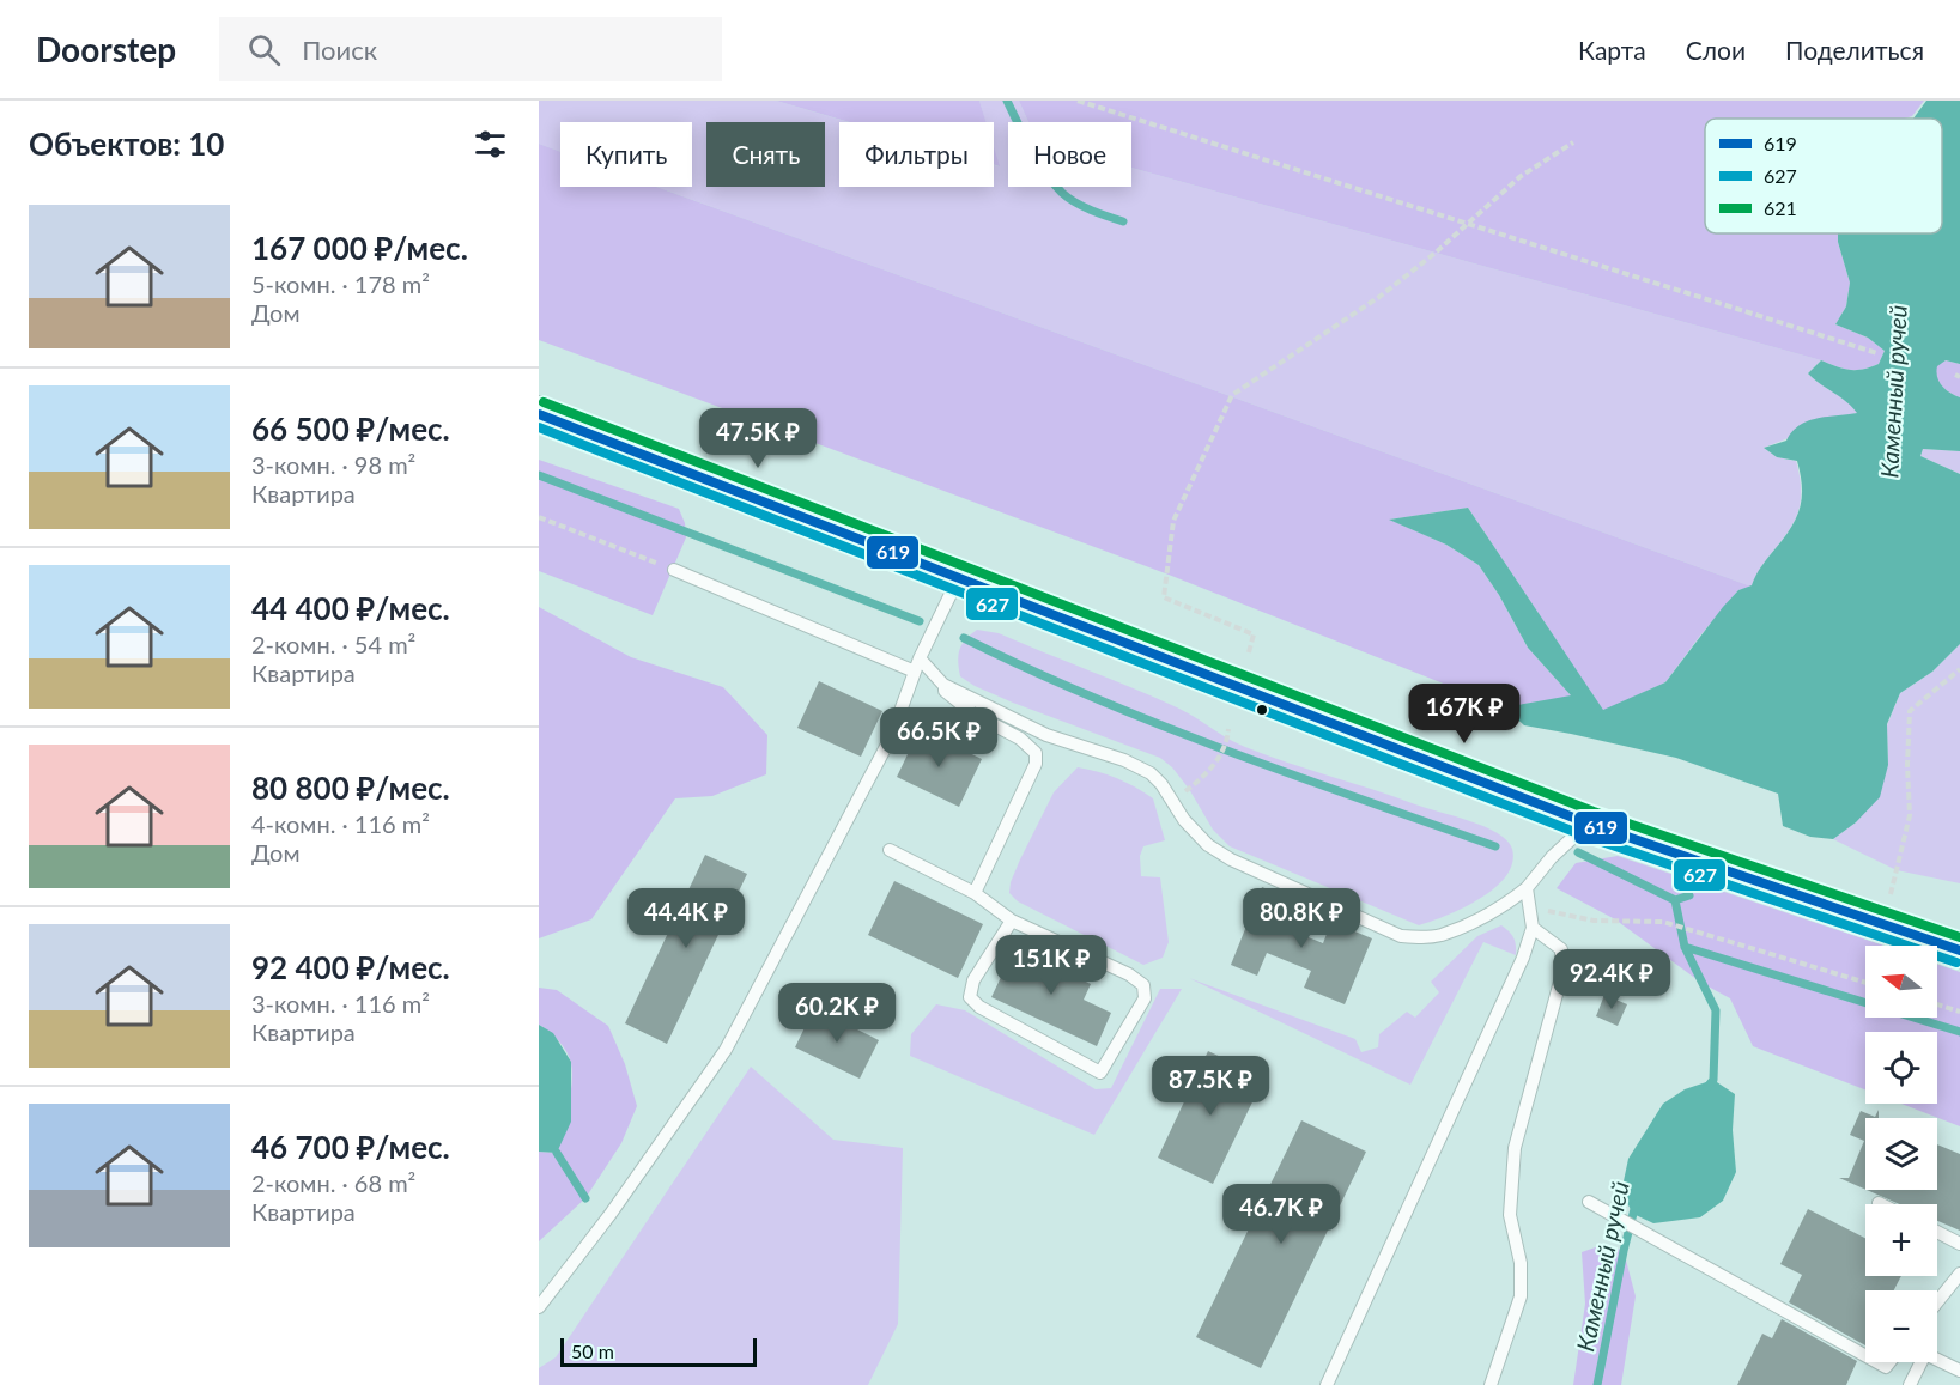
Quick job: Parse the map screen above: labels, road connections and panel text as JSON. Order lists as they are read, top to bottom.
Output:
{
  "water": ["Каменный ручей"],
  "lines": ["transit line 621", "transit line 619", "transit line 627"],
  "legend": ["619", "627", "621"],
  "scale_bar": "50 m",
  "north": "left",
  "page": {
    "header": "Doorstep",
    "search": "Поиск",
    "nav": ["Карта", "Слои", "Поделиться"],
    "heading": "Объектов: 10",
    "chip": [
      "Купить",
      "Снять",
      "Фильтры",
      "Новое"
    ],
    "list": [
      {
        "name": "167 000 ₽/мес.",
        "note": "5-комн. · 178 m² · Дом"
      },
      {
        "name": "66 500 ₽/мес.",
        "note": "3-комн. · 98 m² · Квартира"
      },
      {
        "name": "44 400 ₽/мес.",
        "note": "2-комн. · 54 m² · Квартира"
      },
      {
        "name": "80 800 ₽/мес.",
        "note": "4-комн. · 116 m² · Дом"
      },
      {
        "name": "92 400 ₽/мес.",
        "note": "3-комн. · 116 m² · Квартира"
      },
      {
        "name": "46 700 ₽/мес.",
        "note": "2-комн. · 68 m² · Квартира"
      }
    ],
    "price": [
      "47.5K ₽",
      "167K ₽",
      "66.5K ₽",
      "44.4K ₽",
      "80.8K ₽",
      "151K ₽",
      "92.4K ₽",
      "60.2K ₽",
      "87.5K ₽",
      "46.7K ₽"
    ],
    "map_buttons": ["+", "−"],
    "scale": "50 m"
  }
}
